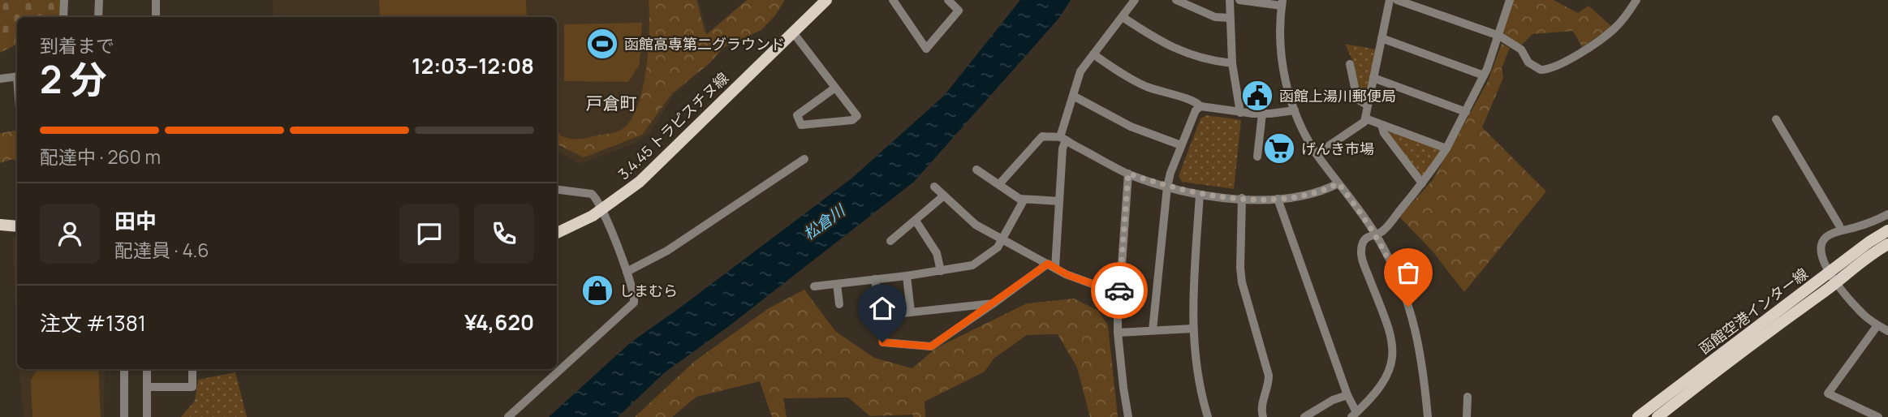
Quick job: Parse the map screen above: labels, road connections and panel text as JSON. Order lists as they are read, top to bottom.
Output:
{
  "streets": {
    "main road": ["3.4.45 トラピスチヌ線", "函館空港インター線"]
  },
  "districts": ["戸倉町"],
  "water": ["松倉川"],
  "places": {
    "sports": ["函館高専第二グラウンド"],
    "public building": ["函館上湯川郵便局"],
    "supermarket": ["げんき市場"],
    "shop": ["しまむら"]
  },
  "page": {
    "heading": ["2 分", "到着まで", "12:03–12:08"],
    "panel": [
      "田中",
      "配達員 · 4.6",
      "注文 #1381",
      "¥4,620"
    ],
    "bar": "配達中 · 260 m"
  }
}
